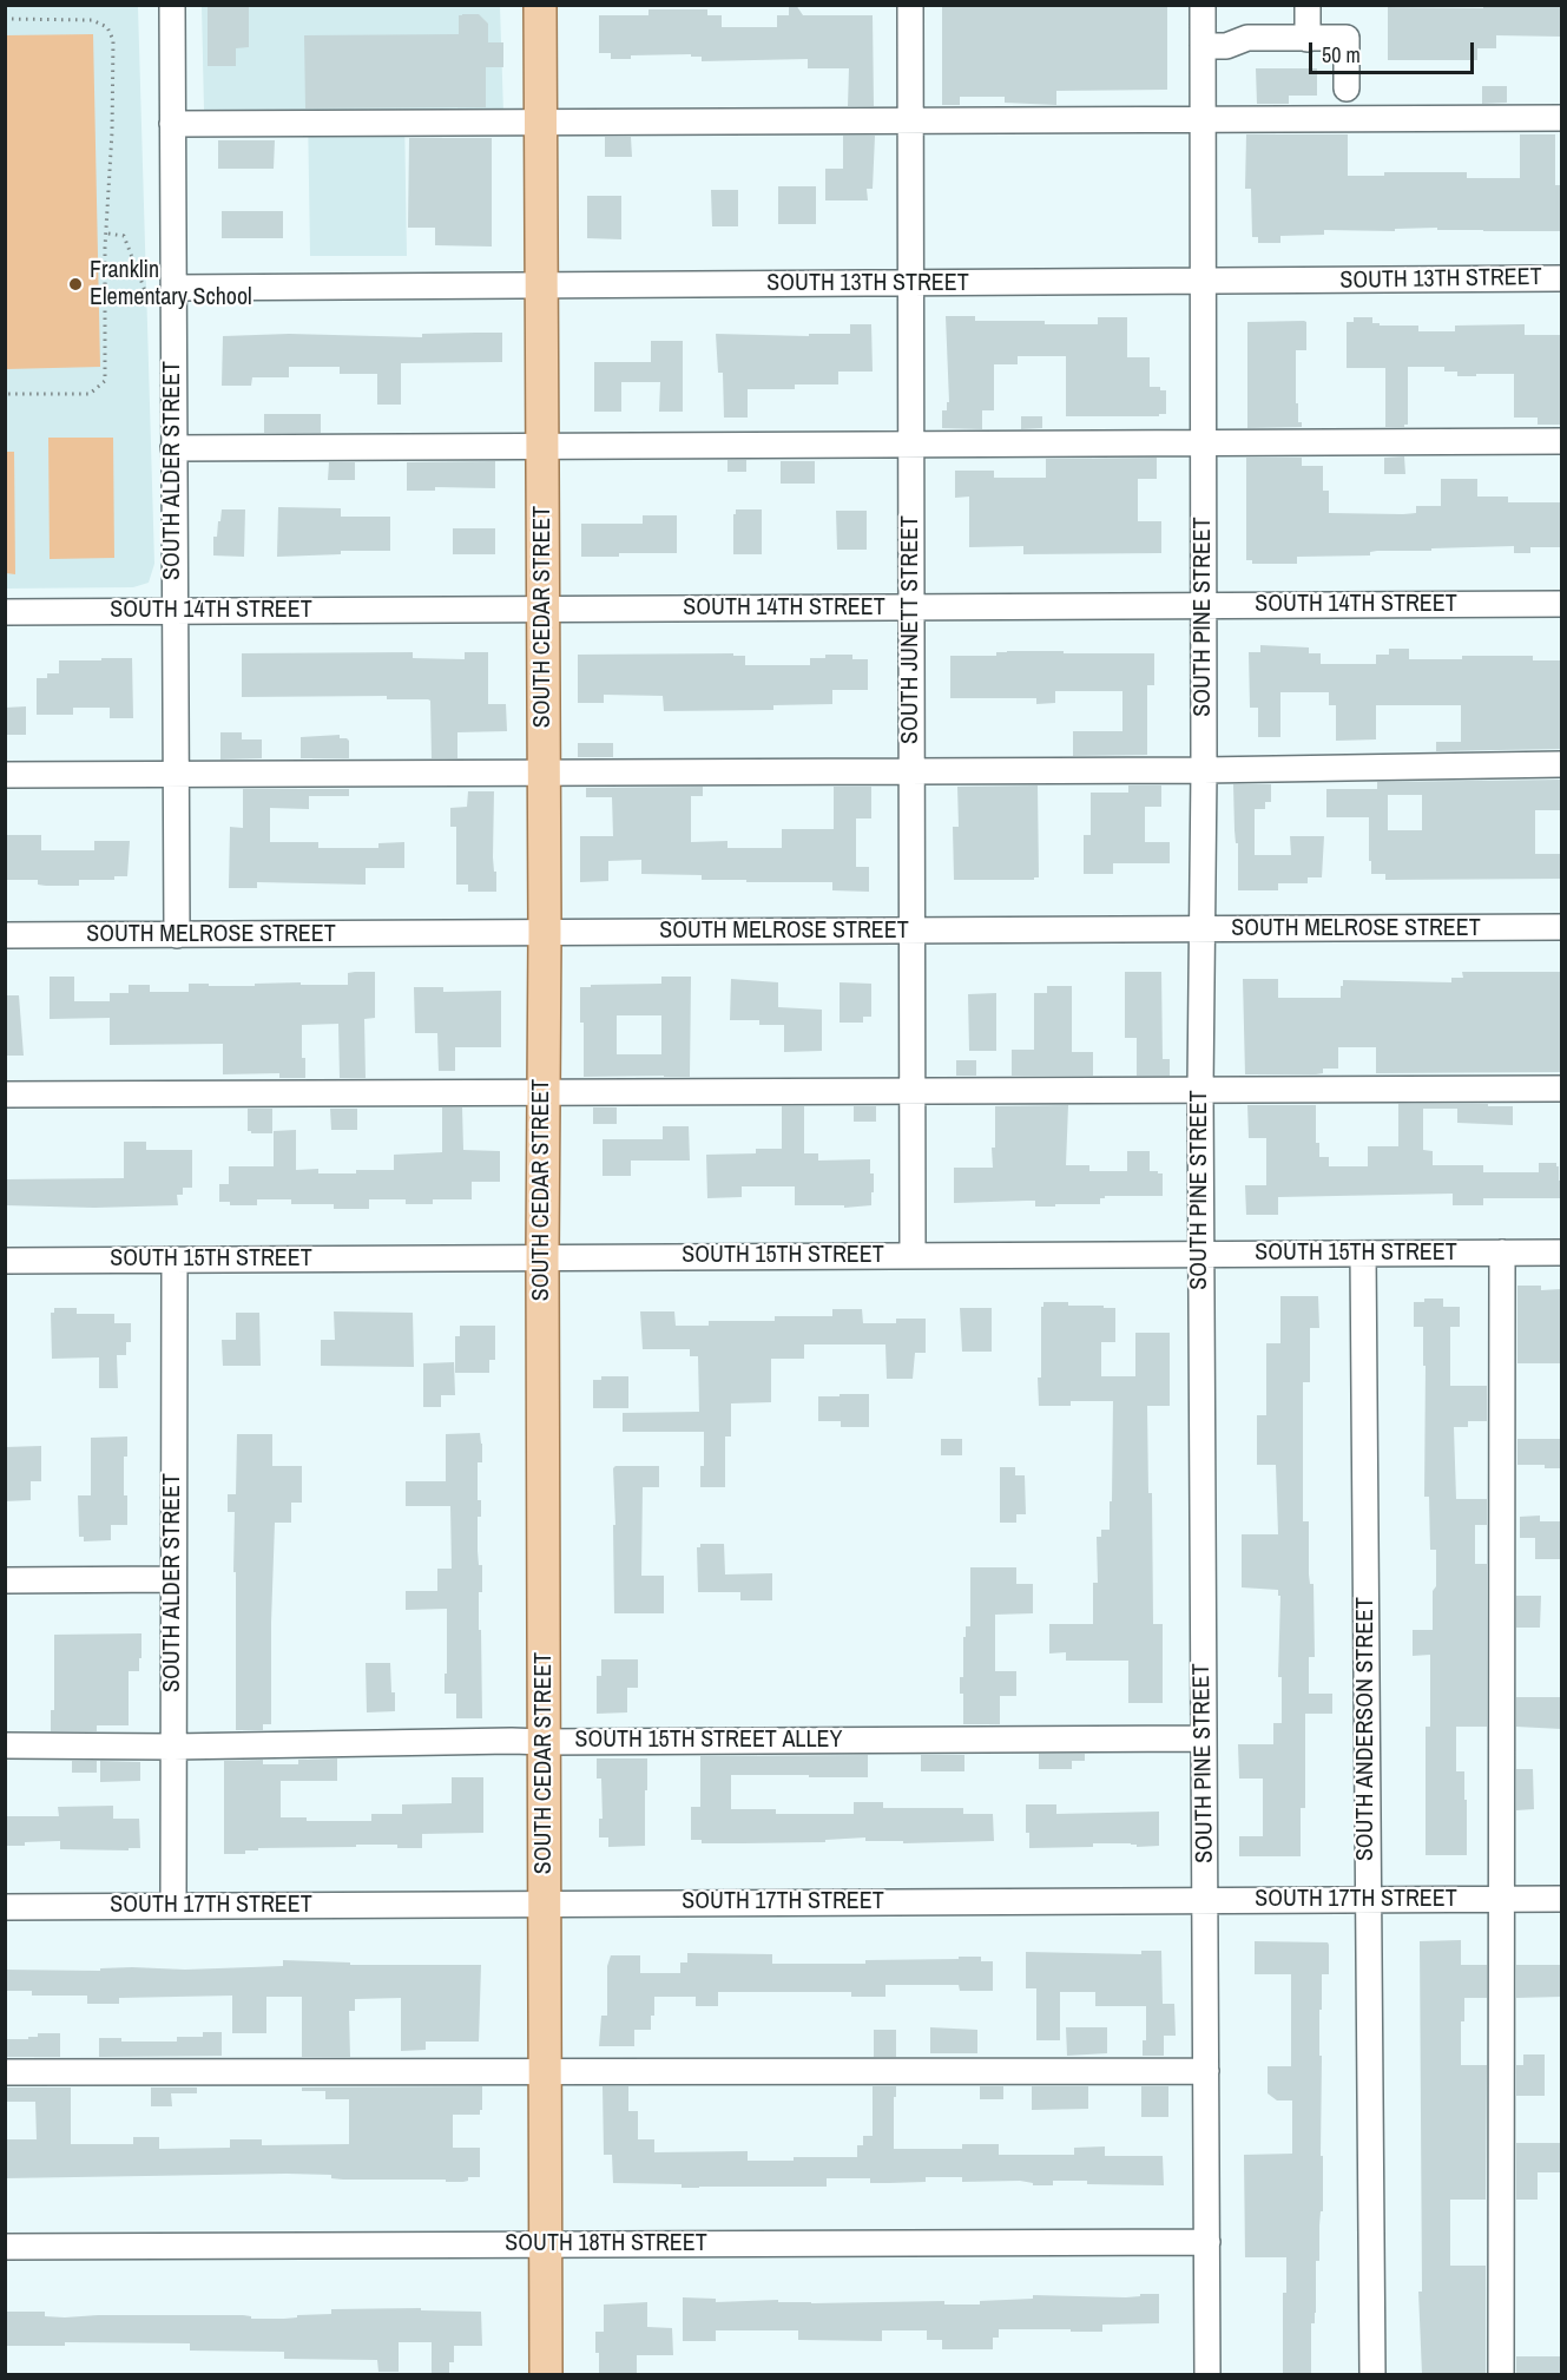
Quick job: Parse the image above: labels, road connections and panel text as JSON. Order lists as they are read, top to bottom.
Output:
{
  "streets": {
    "main road": ["SOUTH CEDAR STREET"],
    "street": [
      "SOUTH 13TH STREET",
      "SOUTH ALDER STREET",
      "SOUTH 14TH STREET",
      "SOUTH PINE STREET",
      "SOUTH JUNETT STREET",
      "SOUTH MELROSE STREET",
      "SOUTH 15TH STREET",
      "SOUTH ANDERSON STREET",
      "SOUTH 15TH STREET ALLEY",
      "SOUTH 17TH STREET",
      "SOUTH 18TH STREET"
    ]
  },
  "crossings": [
    ["SOUTH 13TH STREET", "SOUTH ALDER STREET"],
    ["SOUTH 13TH STREET", "SOUTH CEDAR STREET"],
    ["SOUTH 13TH STREET", "SOUTH PINE STREET"],
    ["SOUTH 13TH STREET", "SOUTH JUNETT STREET"],
    ["SOUTH ALDER STREET", "SOUTH 14TH STREET"],
    ["SOUTH ALDER STREET", "SOUTH MELROSE STREET"],
    ["SOUTH ALDER STREET", "SOUTH 15TH STREET"],
    ["SOUTH ALDER STREET", "SOUTH 15TH STREET ALLEY"],
    ["SOUTH ALDER STREET", "SOUTH 17TH STREET"],
    ["SOUTH 14TH STREET", "SOUTH CEDAR STREET"],
    ["SOUTH 14TH STREET", "SOUTH PINE STREET"],
    ["SOUTH 14TH STREET", "SOUTH JUNETT STREET"],
    ["SOUTH CEDAR STREET", "SOUTH MELROSE STREET"],
    ["SOUTH CEDAR STREET", "SOUTH 15TH STREET"],
    ["SOUTH CEDAR STREET", "SOUTH 15TH STREET ALLEY"],
    ["SOUTH CEDAR STREET", "SOUTH 17TH STREET"],
    ["SOUTH CEDAR STREET", "SOUTH 18TH STREET"],
    ["SOUTH PINE STREET", "SOUTH MELROSE STREET"],
    ["SOUTH PINE STREET", "SOUTH 15TH STREET"],
    ["SOUTH PINE STREET", "SOUTH 15TH STREET ALLEY"],
    ["SOUTH PINE STREET", "SOUTH 17TH STREET"],
    ["SOUTH PINE STREET", "SOUTH 18TH STREET"],
    ["SOUTH JUNETT STREET", "SOUTH MELROSE STREET"],
    ["SOUTH JUNETT STREET", "SOUTH 15TH STREET"],
    ["SOUTH 15TH STREET", "SOUTH ANDERSON STREET"],
    ["SOUTH ANDERSON STREET", "SOUTH 17TH STREET"]
  ],
  "places": ["Franklin Elementary School"],
  "scale_bar": "50 m"
}
